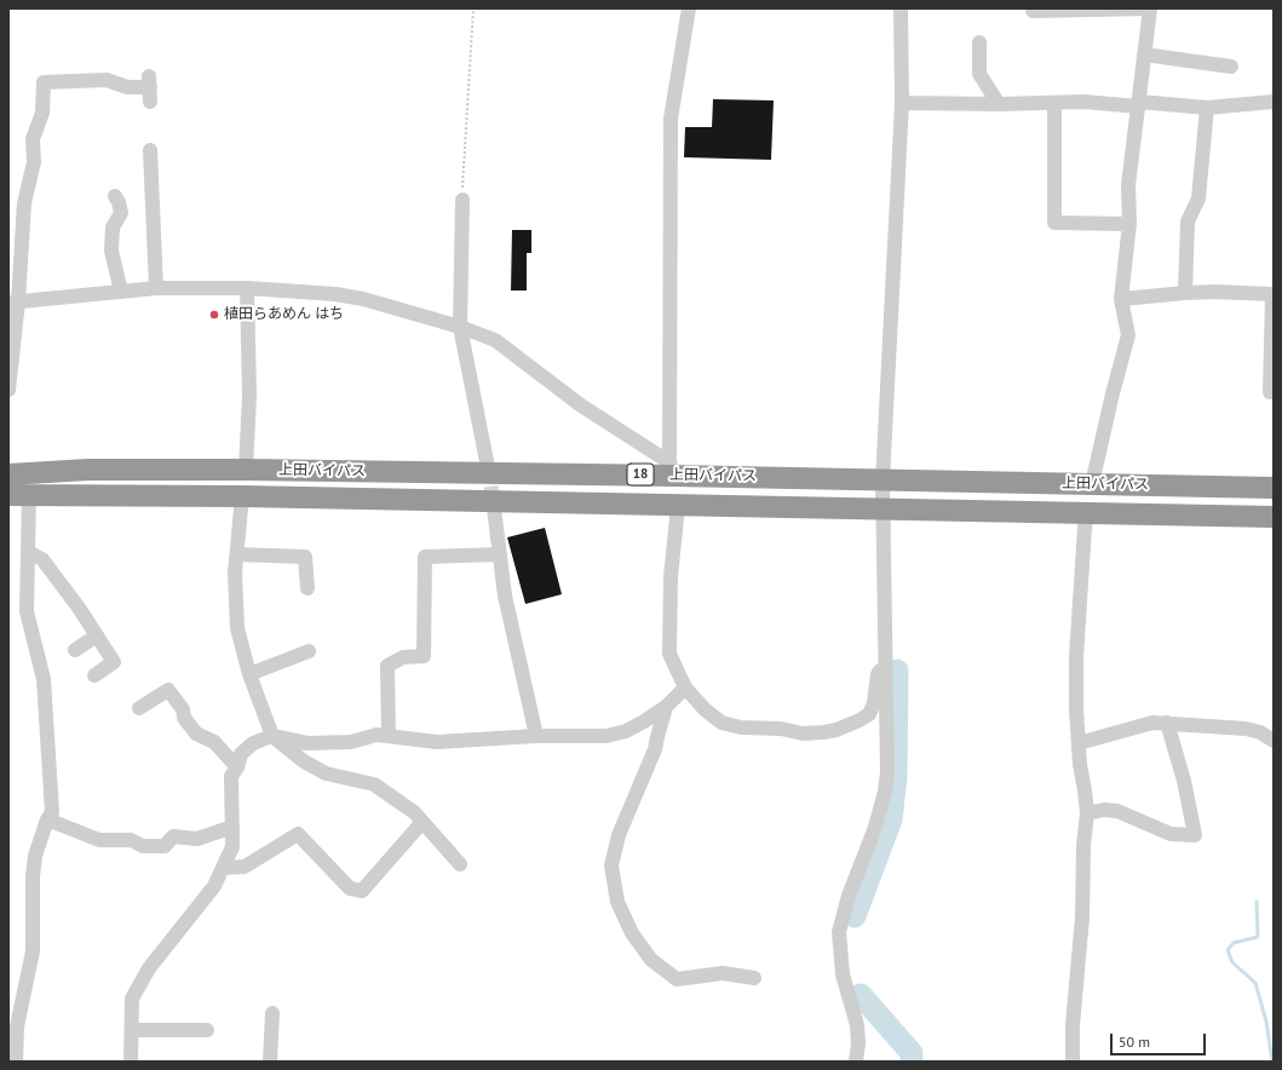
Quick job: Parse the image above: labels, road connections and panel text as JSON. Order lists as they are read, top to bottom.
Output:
{
  "streets": {
    "highway": ["上田バイパス", "18"]
  },
  "places": ["植田らあめん はち"],
  "scale_bar": "50 m"
}
